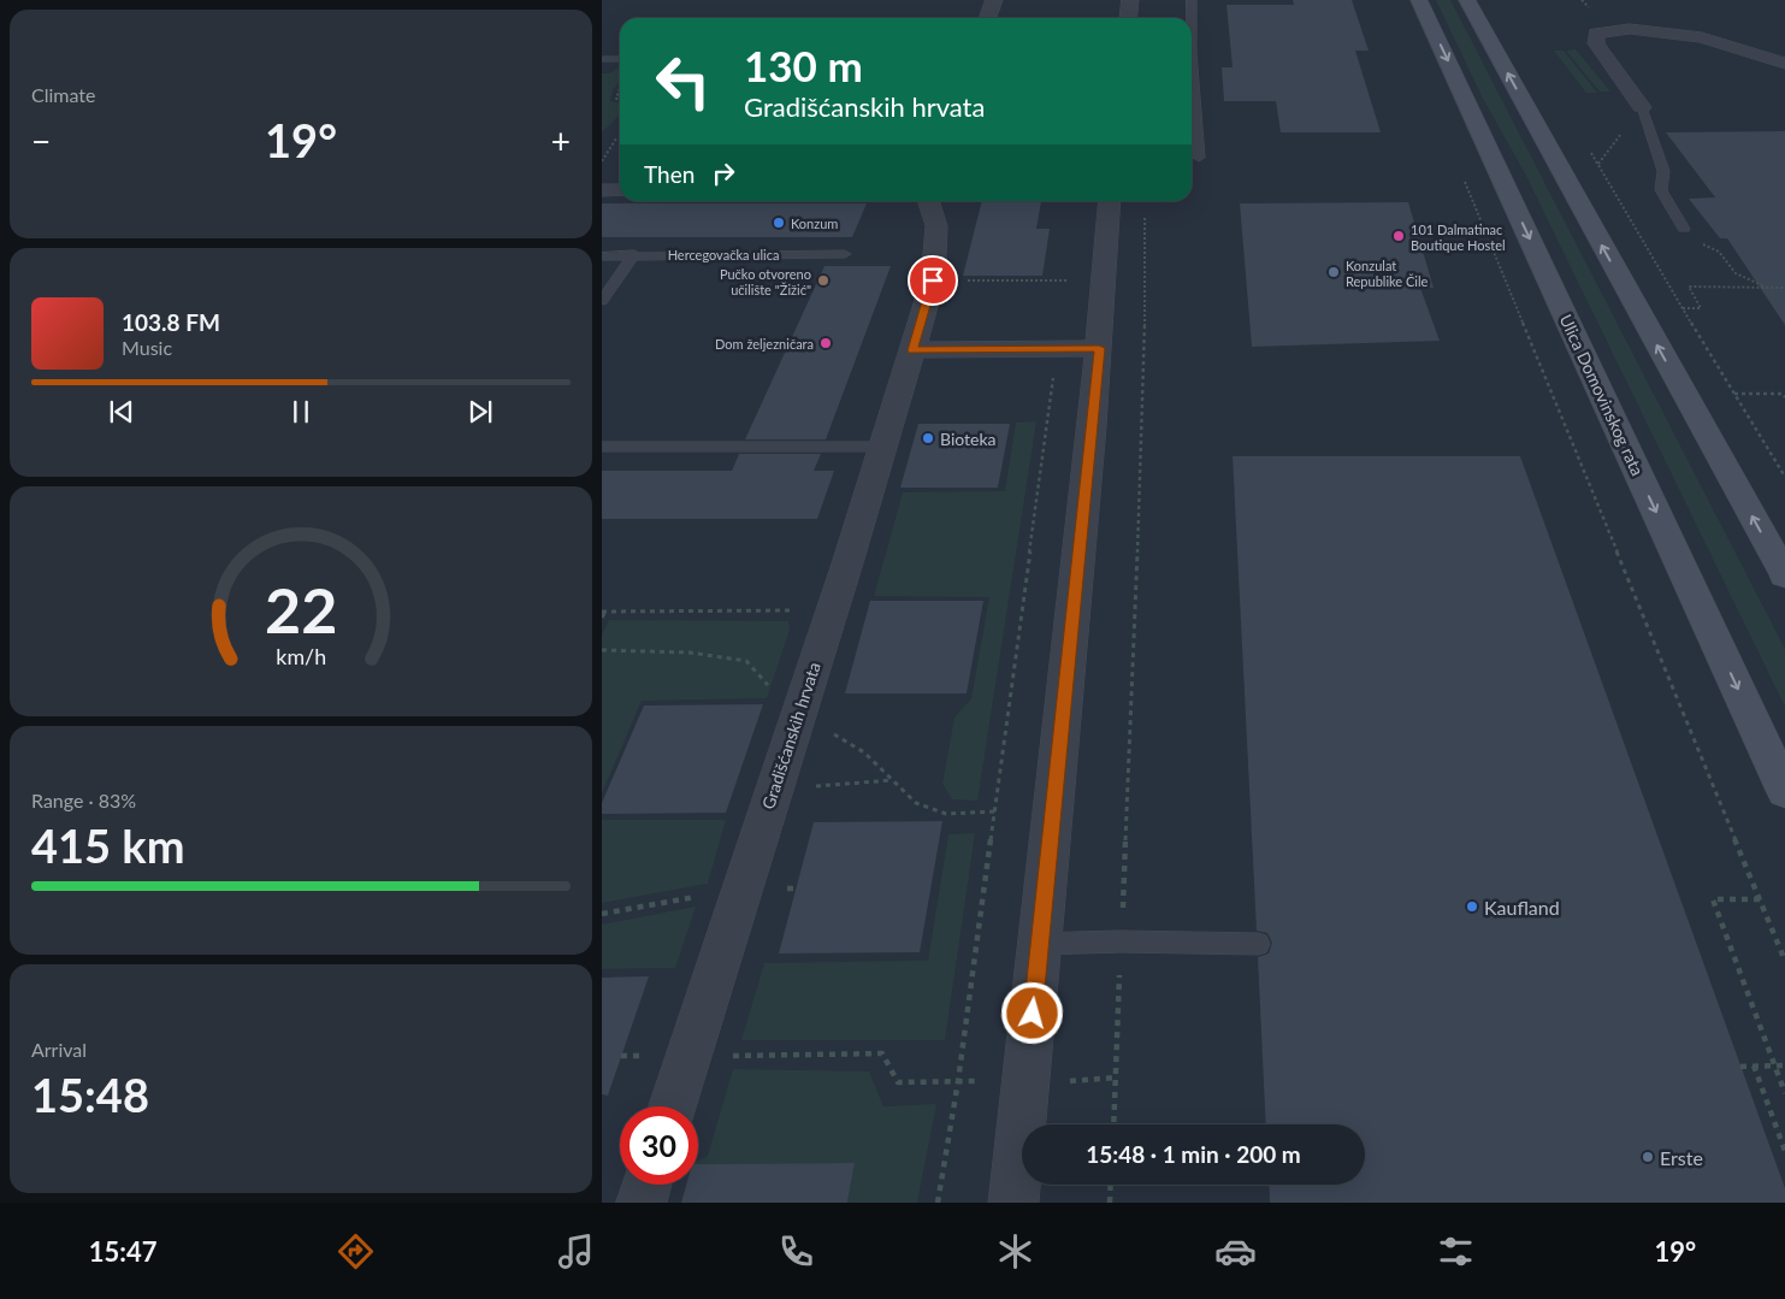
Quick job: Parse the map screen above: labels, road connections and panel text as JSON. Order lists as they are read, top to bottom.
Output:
{
  "streets": {
    "main road": ["Ulica Domovinskog rata"],
    "street": ["Gradišćanskih hrvata"],
    "lane": ["Hercegovačka ulica"]
  },
  "places": [
    "Konzum",
    "101 Dalmatinac Boutique Hostel",
    "Konzulat Republike Čile",
    "Pučko otvoreno učilište \"Žižić\"",
    "Dom željezničara",
    "Bioteka",
    "Kaufland",
    "Erste"
  ],
  "page": {
    "tile": [
      "Climate",
      ["Range · 83%", "415 km"],
      ["Arrival", "15:48"]
    ],
    "turn": ["130 m", "Gradišćanskih hrvata"],
    "heat": ["−", "19°", "+"],
    "then": "Then",
    "song": ["103.8 FM", "Music"],
    "limit": "30",
    "trip": "15:48 · 1 min · 200 m",
    "tabs": ["15:47", "19°"],
    "gauge": ["22", "km/h"]
  }
}
